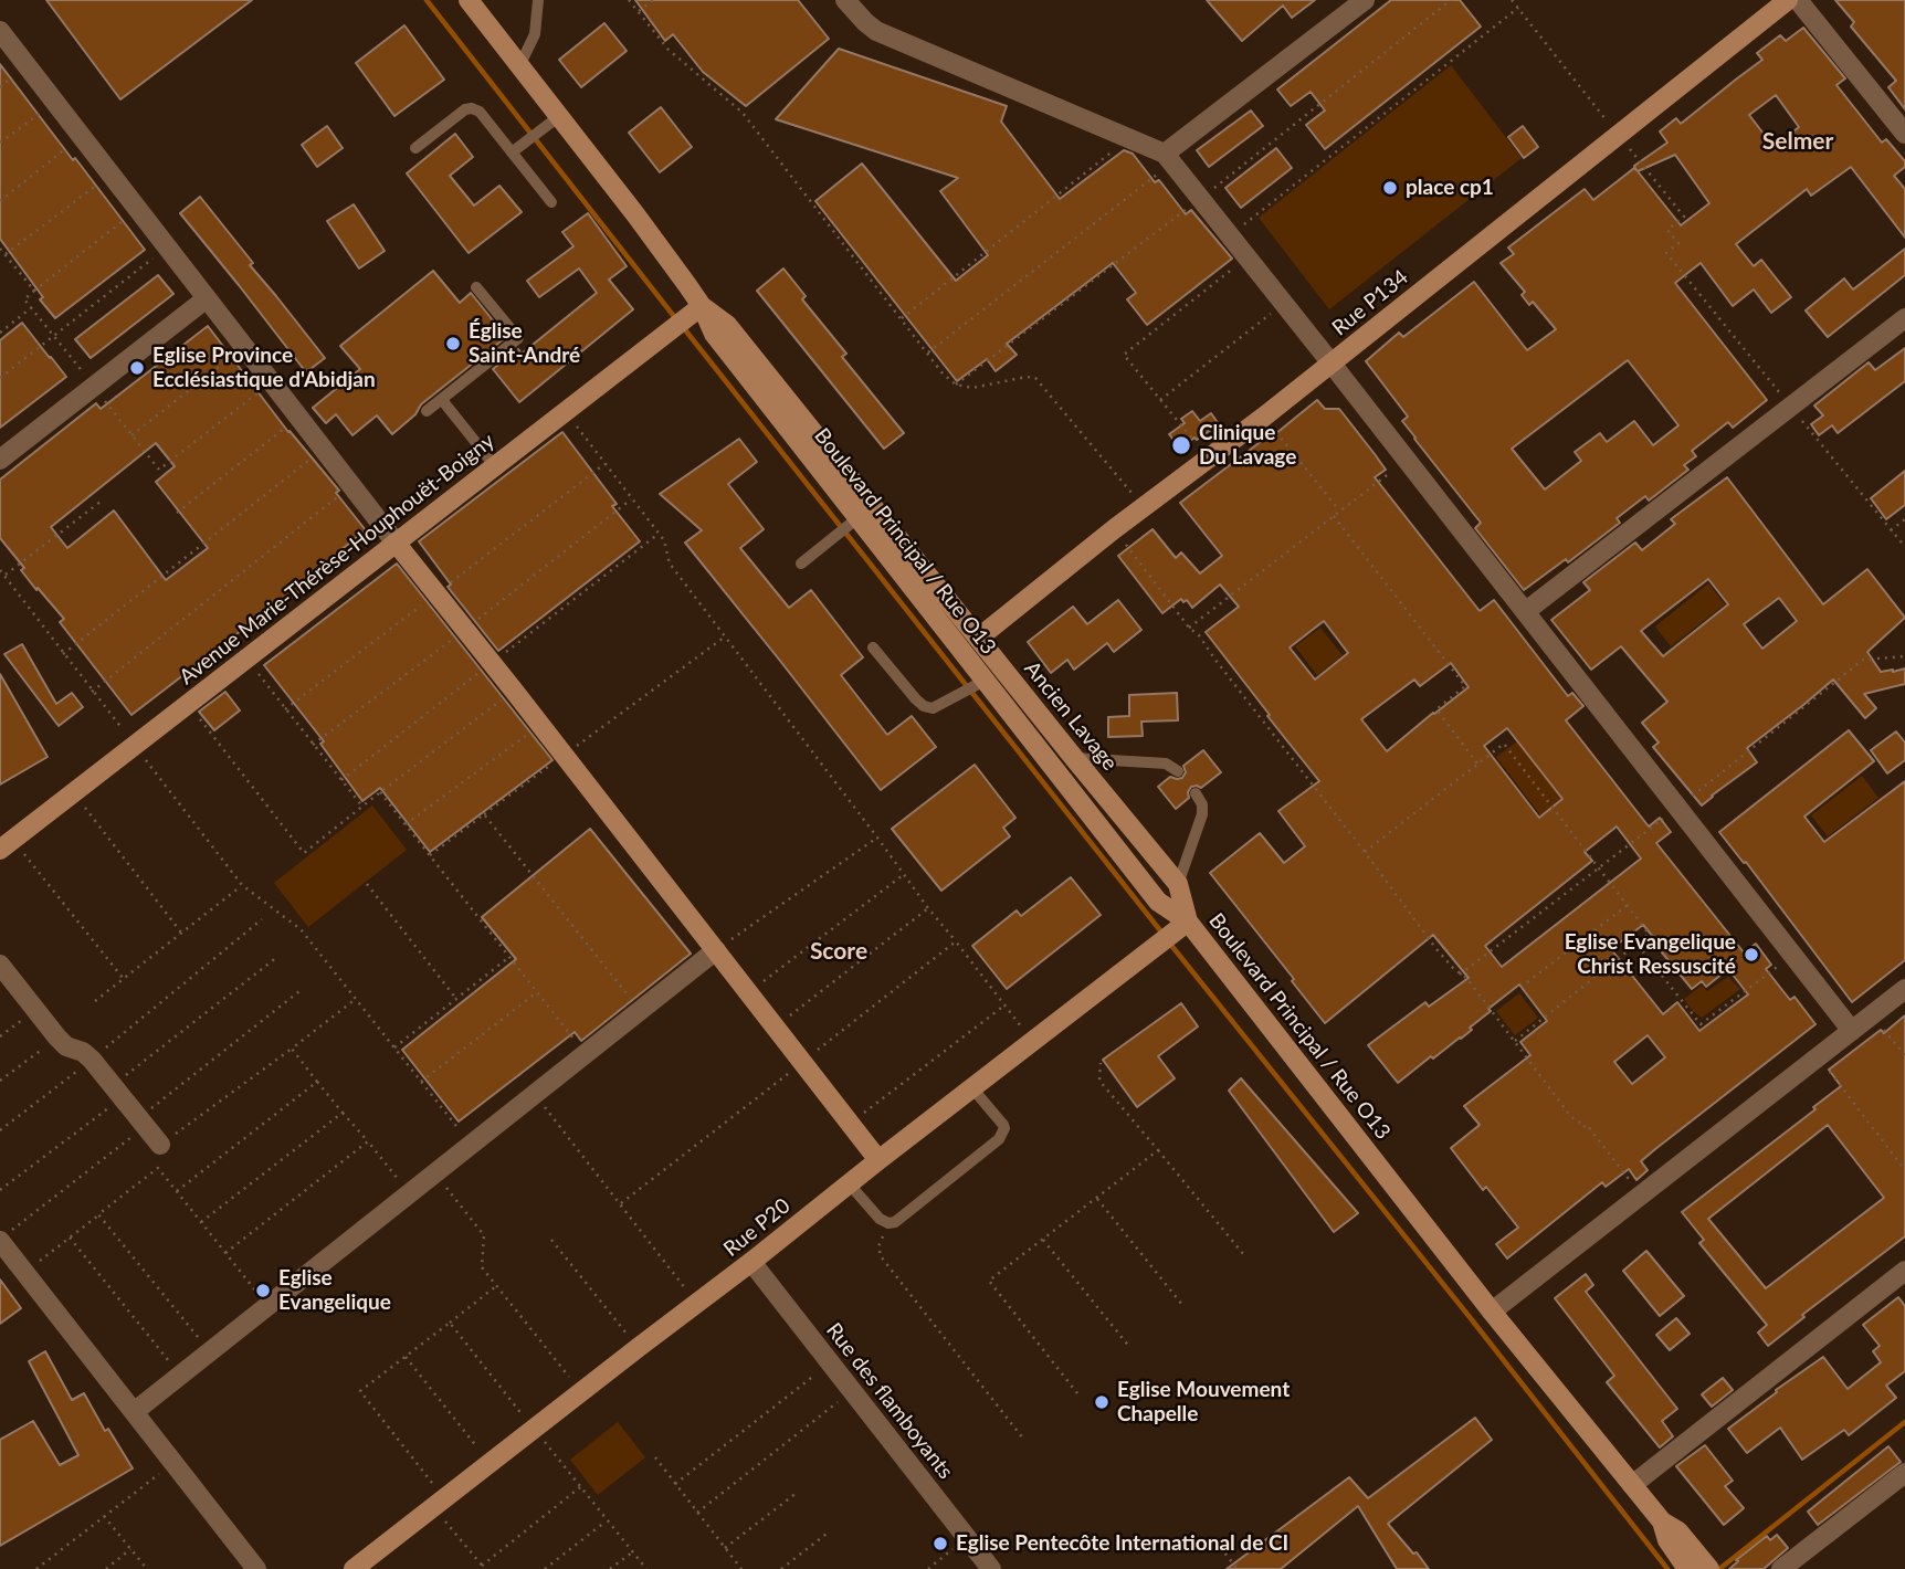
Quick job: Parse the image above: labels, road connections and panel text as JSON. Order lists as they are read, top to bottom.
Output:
{
  "streets": {
    "street": [
      "Rue P134",
      "Boulevard Principal / Rue O13",
      "Avenue Marie-Thérèse-Houphouët-Boigny",
      "Ancien Lavage",
      "Rue P20",
      "Rue des flamboyants"
    ]
  },
  "crossings": [
    ["Rue P134", "Ancien Lavage"],
    ["Boulevard Principal / Rue O13", "Avenue Marie-Thérèse-Houphouët-Boigny"],
    ["Boulevard Principal / Rue O13", "Ancien Lavage"],
    ["Boulevard Principal / Rue O13", "Rue P20"],
    ["Ancien Lavage", "Rue P20"],
    ["Rue P20", "Rue des flamboyants"]
  ],
  "districts": ["Selmer", "Score"],
  "places": [
    "place cp1",
    "Église Saint-André",
    "Eglise Province Ecclésiastique d'Abidjan",
    "Clinique Du Lavage",
    "Eglise Evangelique Christ Ressuscité",
    "Eglise Evangelique",
    "Eglise Mouvement Chapelle",
    "Eglise Pentecôte International de CI"
  ]
}
